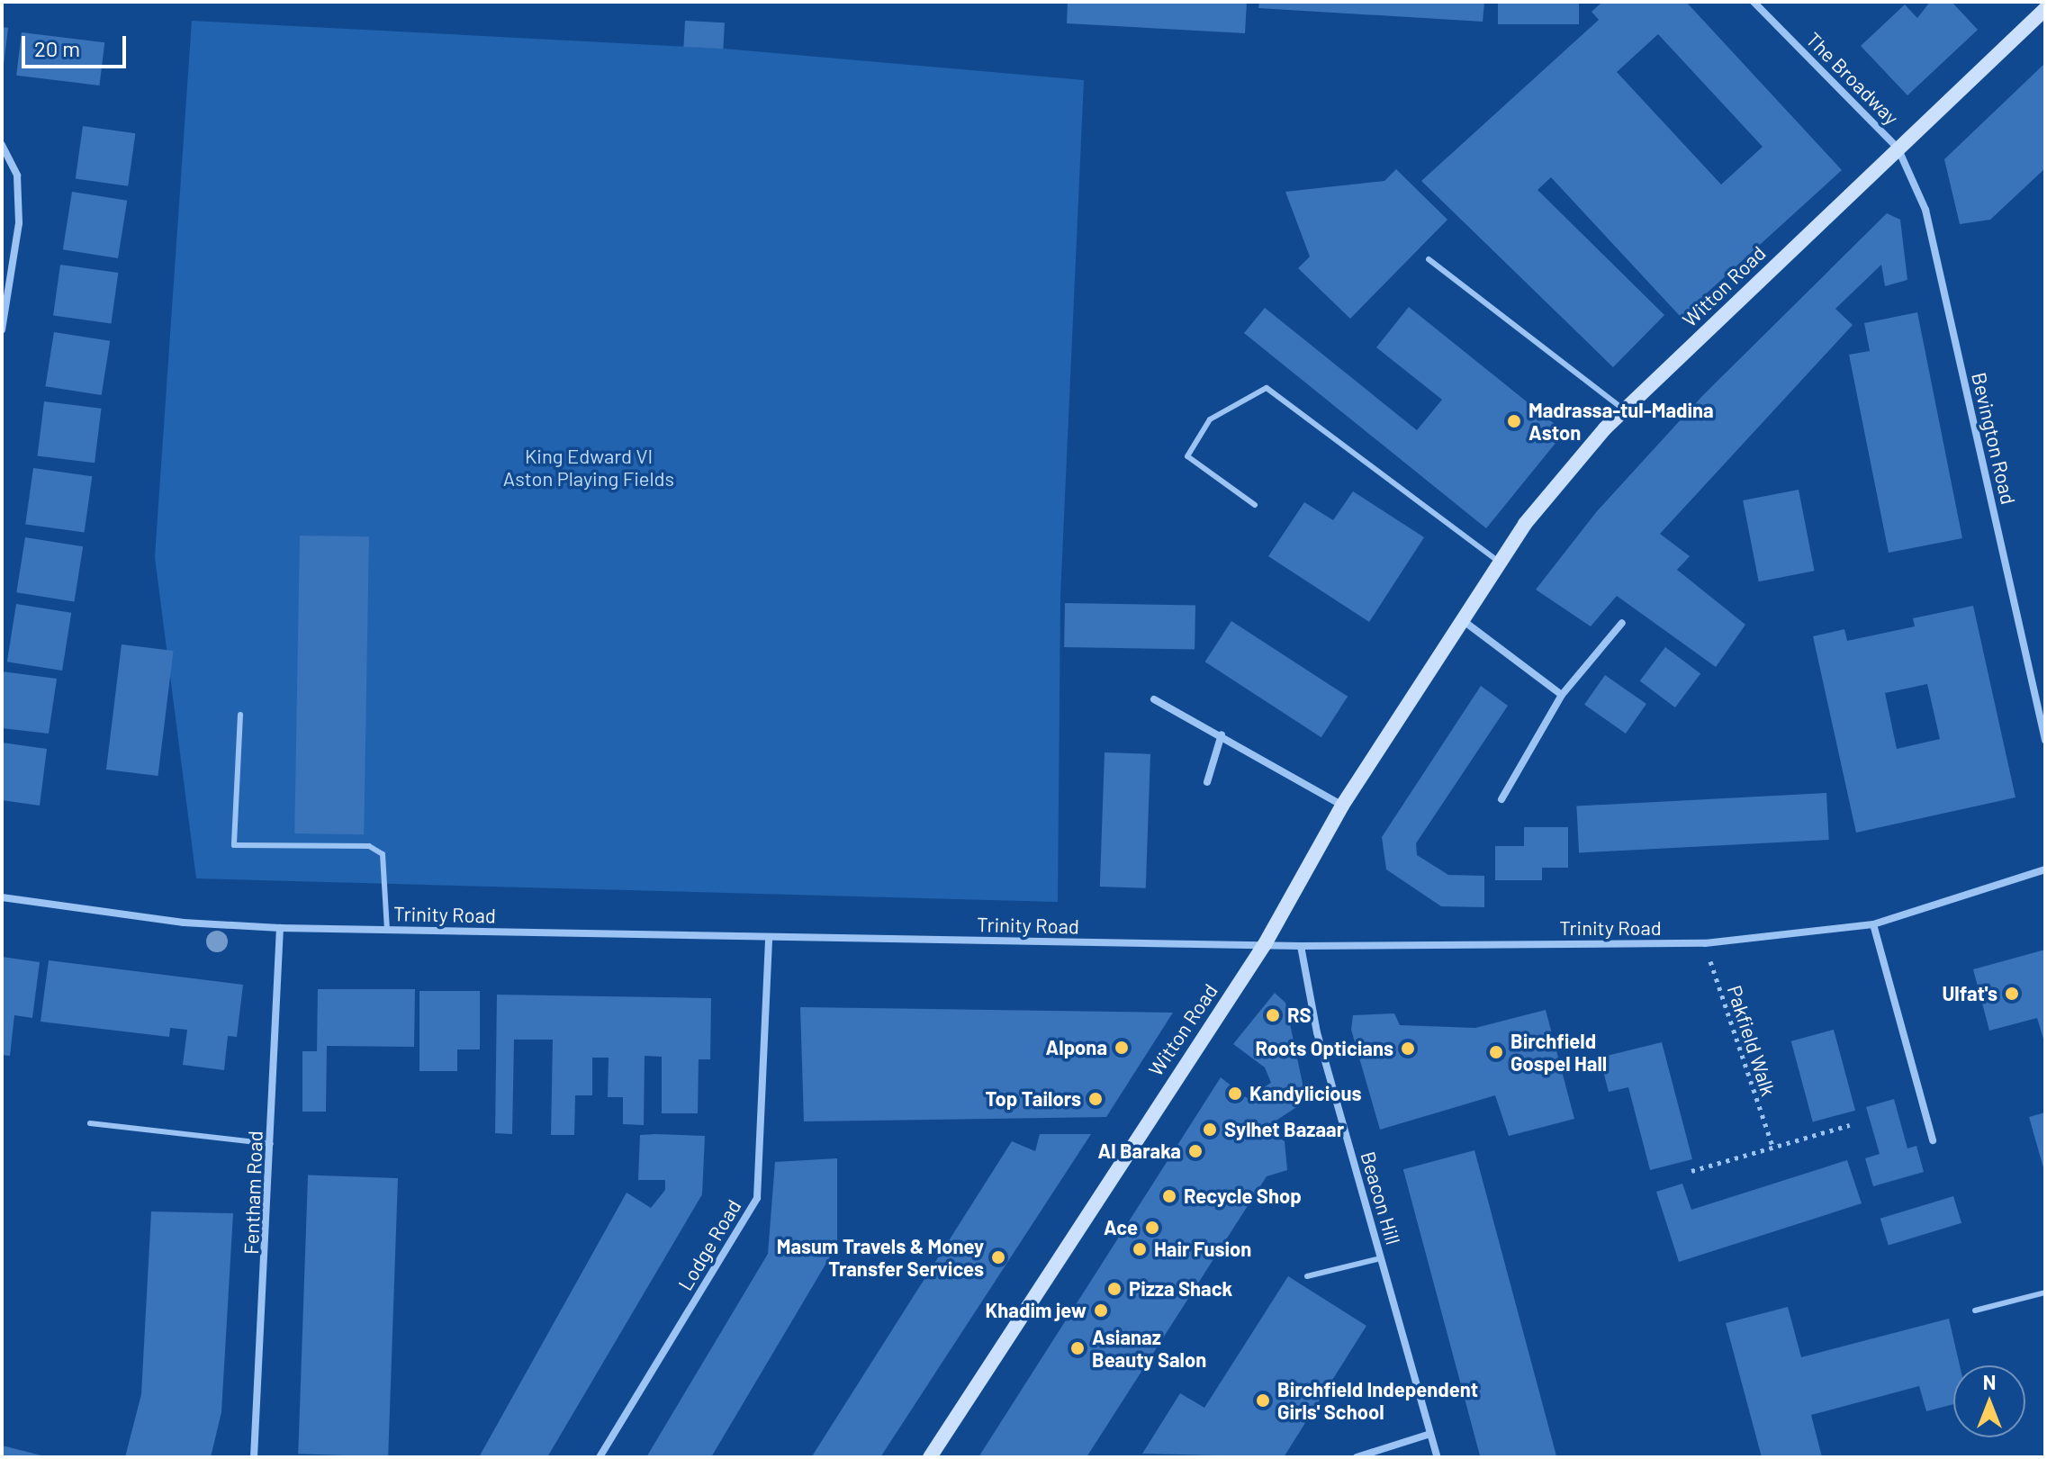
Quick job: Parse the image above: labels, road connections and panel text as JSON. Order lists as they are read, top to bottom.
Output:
{
  "streets": {
    "main road": ["Witton Road"],
    "street": [
      "The Broadway",
      "Bevington Road",
      "Trinity Road",
      "Fentham Road",
      "Beacon Hill",
      "Lodge Road"
    ],
    "path": ["Pakfield Walk"]
  },
  "crossings": [
    ["The Broadway", "Witton Road"],
    ["The Broadway", "Bevington Road"],
    ["Witton Road", "Bevington Road"],
    ["Witton Road", "Trinity Road"],
    ["Trinity Road", "Pakfield Walk"],
    ["Trinity Road", "Fentham Road"],
    ["Trinity Road", "Beacon Hill"],
    ["Trinity Road", "Lodge Road"]
  ],
  "parks": ["King Edward VI Aston Playing Fields"],
  "places": [
    "Madrassa-tul-Madina Aston",
    "Ulfat's",
    "RS",
    "Alpona",
    "Roots Opticians",
    "Birchfield Gospel Hall",
    "Kandylicious",
    "Top Tailors",
    "Sylhet Bazaar",
    "Al Baraka",
    "Recycle Shop",
    "Ace",
    "Hair Fusion",
    "Masum Travels & Money Transfer Services",
    "Pizza Shack",
    "Khadim jew",
    "Asianaz Beauty Salon",
    "Birchfield Independent Girls' School"
  ],
  "scale_bar": "20 m",
  "north": "top"
}
